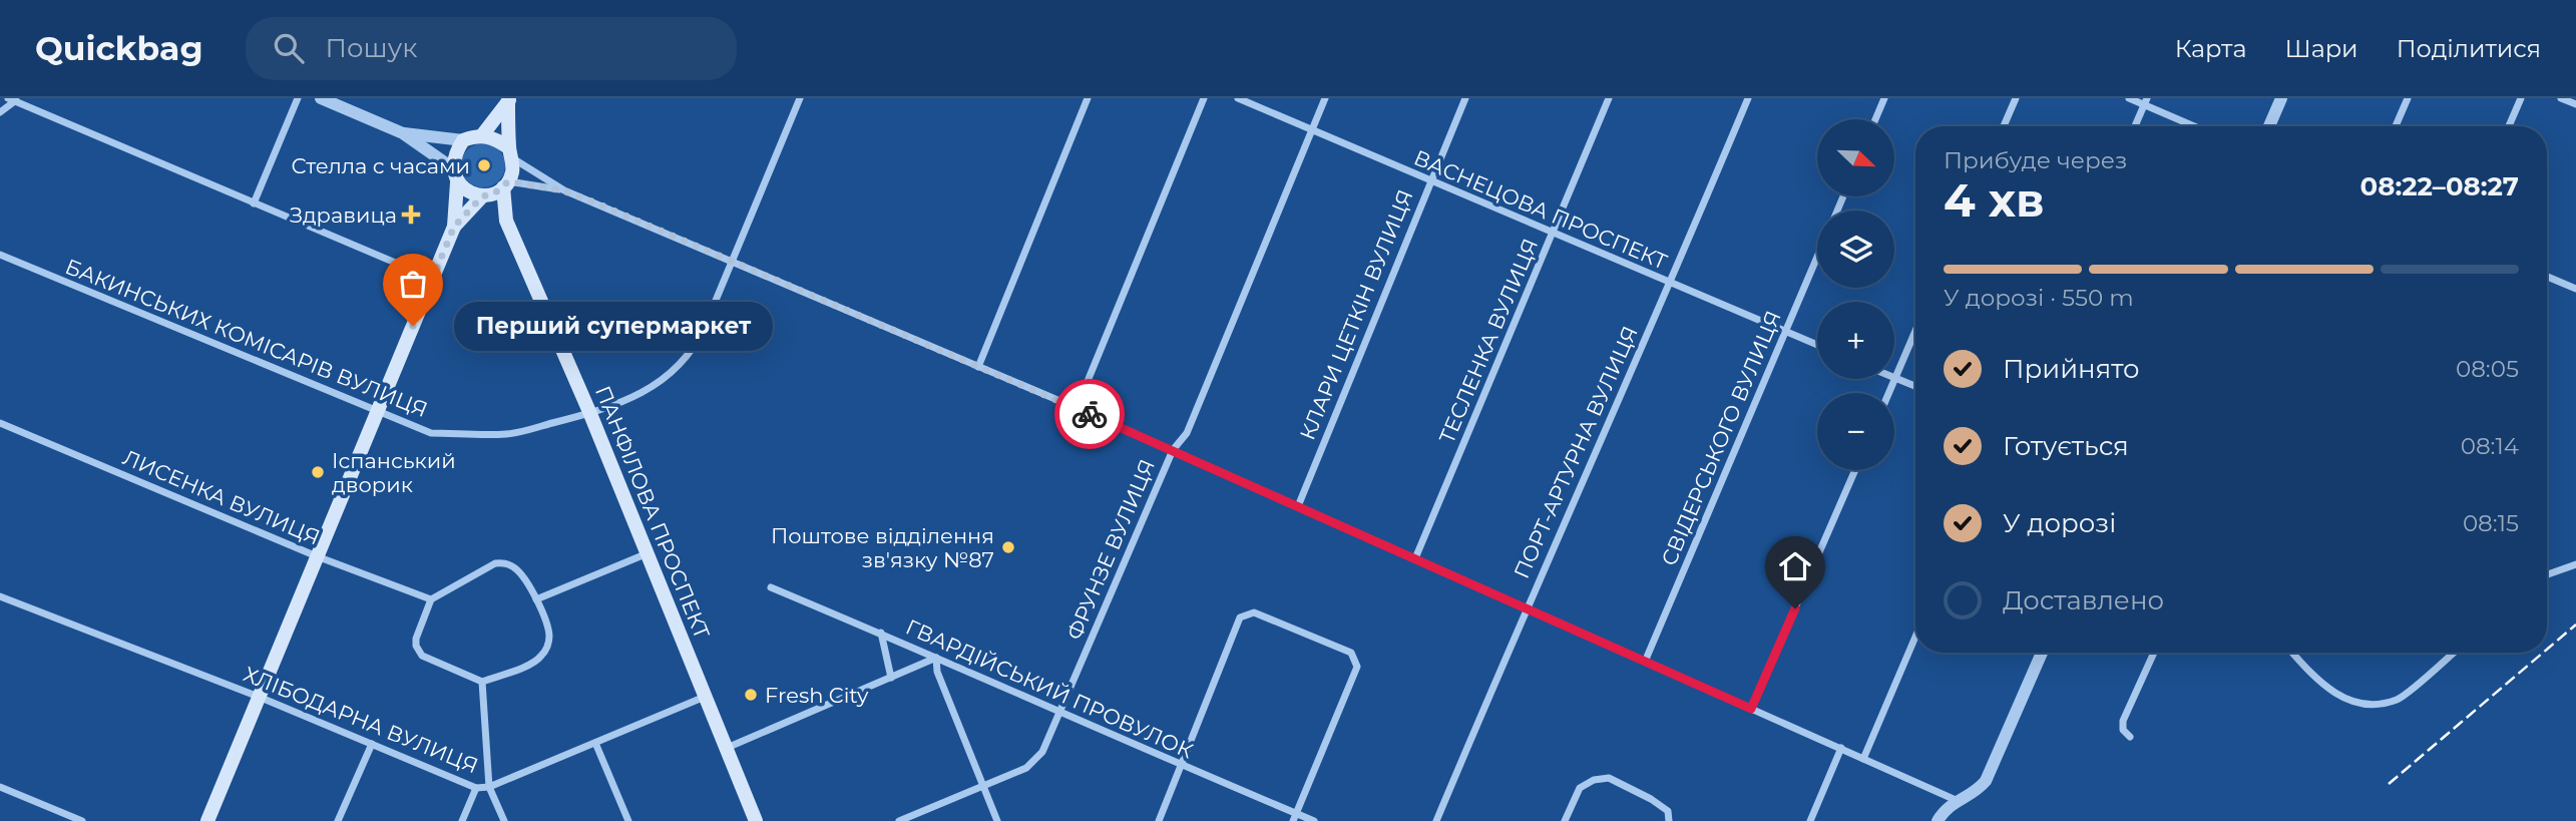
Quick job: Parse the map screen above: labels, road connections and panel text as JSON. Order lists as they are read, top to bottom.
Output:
{
  "streets": {
    "main road": ["ПАНФІЛОВА ПРОСПЕКТ"],
    "street": [
      "ВАСНЕЦОВА ПРОСПЕКТ",
      "КЛАРИ ЦЕТКІН ВУЛИЦЯ",
      "БАКИНСЬКИХ КОМІСАРІВ ВУЛИЦЯ",
      "ТЕСЛЕНКА ВУЛИЦЯ",
      "СВІДЕРСЬКОГО ВУЛИЦЯ",
      "ПОРТ-АРТУРНА ВУЛИЦЯ",
      "ЛИСЕНКА ВУЛИЦЯ",
      "ФРУНЗЕ ВУЛИЦЯ",
      "ГВАРДІЙСЬКИЙ ПРОВУЛОК",
      "ХЛІБОДАРНА ВУЛИЦЯ"
    ]
  },
  "crossings": [
    ["ВАСНЕЦОВА ПРОСПЕКТ", "КЛАРИ ЦЕТКІН ВУЛИЦЯ"],
    ["ВАСНЕЦОВА ПРОСПЕКТ", "ТЕСЛЕНКА ВУЛИЦЯ"],
    ["ВАСНЕЦОВА ПРОСПЕКТ", "СВІДЕРСЬКОГО ВУЛИЦЯ"],
    ["ВАСНЕЦОВА ПРОСПЕКТ", "ПОРТ-АРТУРНА ВУЛИЦЯ"],
    ["ВАСНЕЦОВА ПРОСПЕКТ", "ФРУНЗЕ ВУЛИЦЯ"],
    ["БАКИНСЬКИХ КОМІСАРІВ ВУЛИЦЯ", "ПАНФІЛОВА ПРОСПЕКТ"],
    ["ПАНФІЛОВА ПРОСПЕКТ", "ХЛІБОДАРНА ВУЛИЦЯ"],
    ["ФРУНЗЕ ВУЛИЦЯ", "ГВАРДІЙСЬКИЙ ПРОВУЛОК"]
  ],
  "places": {
    "other": [
      "Стелла с часами",
      "Перший супермаркет",
      "Іспанський дворик",
      "Поштове відділення зв'язку №87",
      "Fresh City"
    ],
    "health": ["Здравица"]
  },
  "north": "bottom right",
  "page": {
    "header": "Quickbag",
    "search": "Пошук",
    "nav": ["Карта", "Шари", "Поділитися"],
    "map_buttons": ["+", "−"],
    "heading": ["4 хв", "Прибуде через", "08:22–08:27"],
    "bar": "У дорозі · 550 m",
    "bubble": "Перший супермаркет",
    "list": [
      ["Прийнято", "08:05"],
      ["Готується", "08:14"],
      ["У дорозі", "08:15"],
      "Доставлено"
    ]
  }
}
